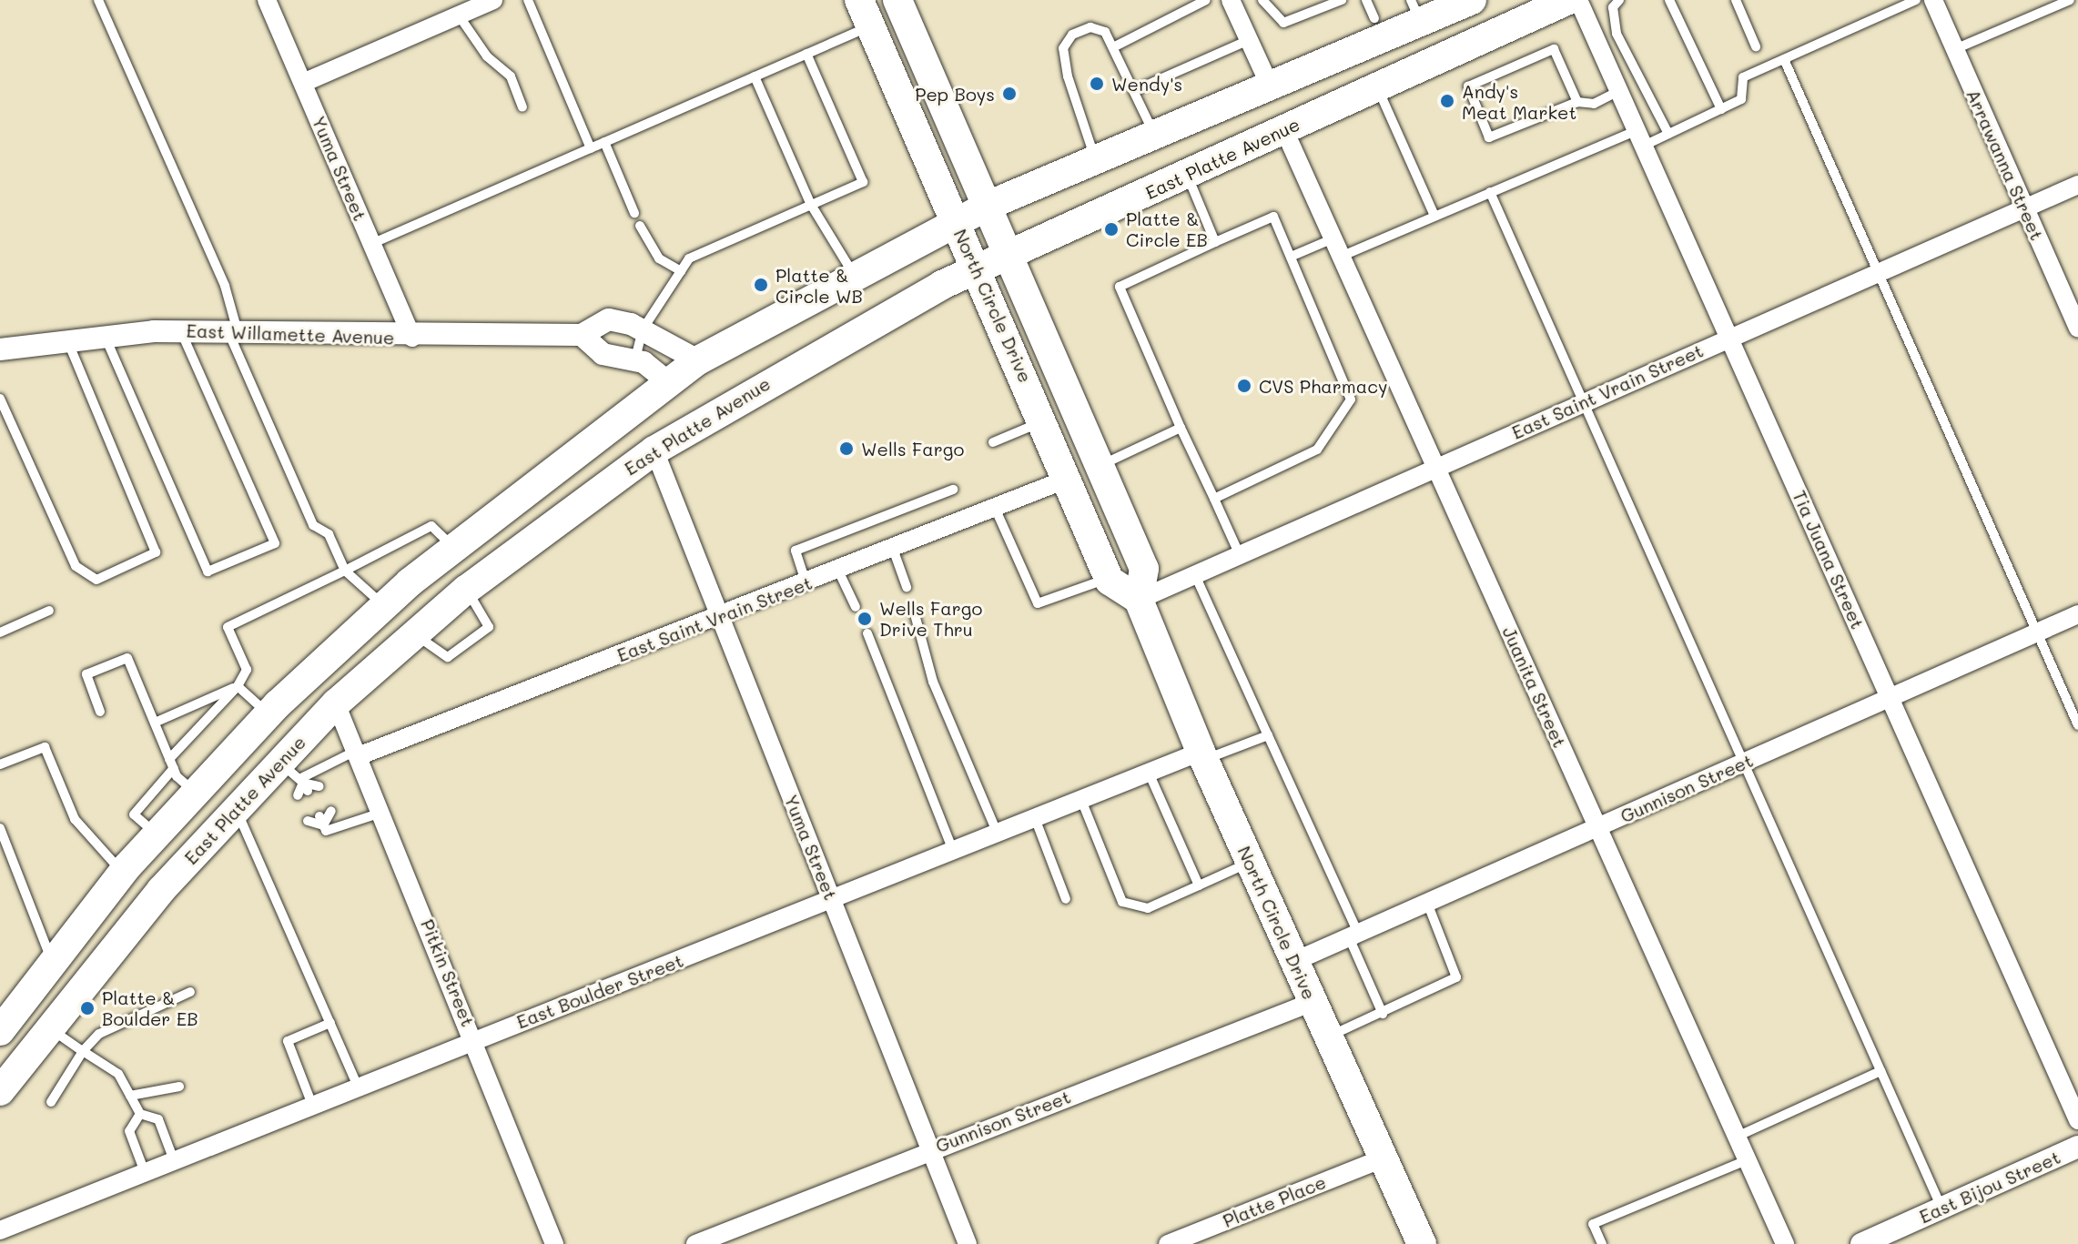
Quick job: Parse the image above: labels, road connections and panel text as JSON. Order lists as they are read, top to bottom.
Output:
{
  "streets": {
    "main road": ["East Platte Avenue", "North Circle Drive"],
    "street": [
      "Arrawanna Street",
      "Yuma Street",
      "East Willamette Avenue",
      "East Saint Vrain Street",
      "Tia Juana Street",
      "Juanita Street",
      "Gunnison Street",
      "Pitkin Street",
      "East Boulder Street",
      "East Bijou Street",
      "Platte Place"
    ]
  },
  "crossings": [
    ["East Platte Avenue", "Yuma Street"],
    ["East Platte Avenue", "North Circle Drive"],
    ["East Platte Avenue", "East Willamette Avenue"],
    ["East Platte Avenue", "Juanita Street"],
    ["East Platte Avenue", "Pitkin Street"],
    ["Arrawanna Street", "East Saint Vrain Street"],
    ["Yuma Street", "East Willamette Avenue"],
    ["Yuma Street", "East Saint Vrain Street"],
    ["Yuma Street", "Gunnison Street"],
    ["Yuma Street", "East Boulder Street"],
    ["North Circle Drive", "East Saint Vrain Street"],
    ["North Circle Drive", "Gunnison Street"],
    ["North Circle Drive", "East Boulder Street"],
    ["North Circle Drive", "Platte Place"],
    ["East Saint Vrain Street", "Tia Juana Street"],
    ["East Saint Vrain Street", "Juanita Street"],
    ["East Saint Vrain Street", "Pitkin Street"],
    ["Tia Juana Street", "Gunnison Street"],
    ["Juanita Street", "Gunnison Street"],
    ["Pitkin Street", "East Boulder Street"]
  ],
  "places": [
    "Wendy's",
    "Pep Boys",
    "Andy's Meat Market",
    "Platte & Circle EB",
    "Platte & Circle WB",
    "CVS Pharmacy",
    "Wells Fargo",
    "Wells Fargo Drive Thru",
    "Platte & Boulder EB"
  ]
}
